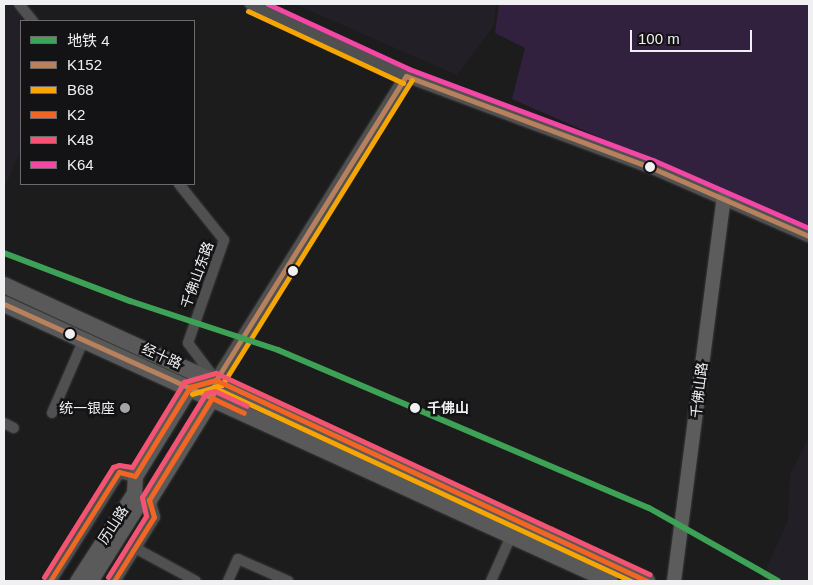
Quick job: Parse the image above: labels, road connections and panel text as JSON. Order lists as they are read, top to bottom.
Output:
{
  "streets": {
    "highway": ["经十路"],
    "main road": ["千佛山路", "历山路"],
    "street": ["千佛山东路"]
  },
  "crossings": [
    ["千佛山东路", "经十路"],
    ["千佛山东路", "历山路"],
    ["经十路", "历山路"]
  ],
  "places": ["统一银座", "千佛山"],
  "lines": [
    "transit line K64",
    "transit line B68",
    "transit line K152",
    "metro line 4",
    "transit line K48",
    "transit line K2"
  ],
  "legend": [
    "地铁 4",
    "K152",
    "B68",
    "K2",
    "K48",
    "K64"
  ],
  "scale_bar": "100 m"
}
